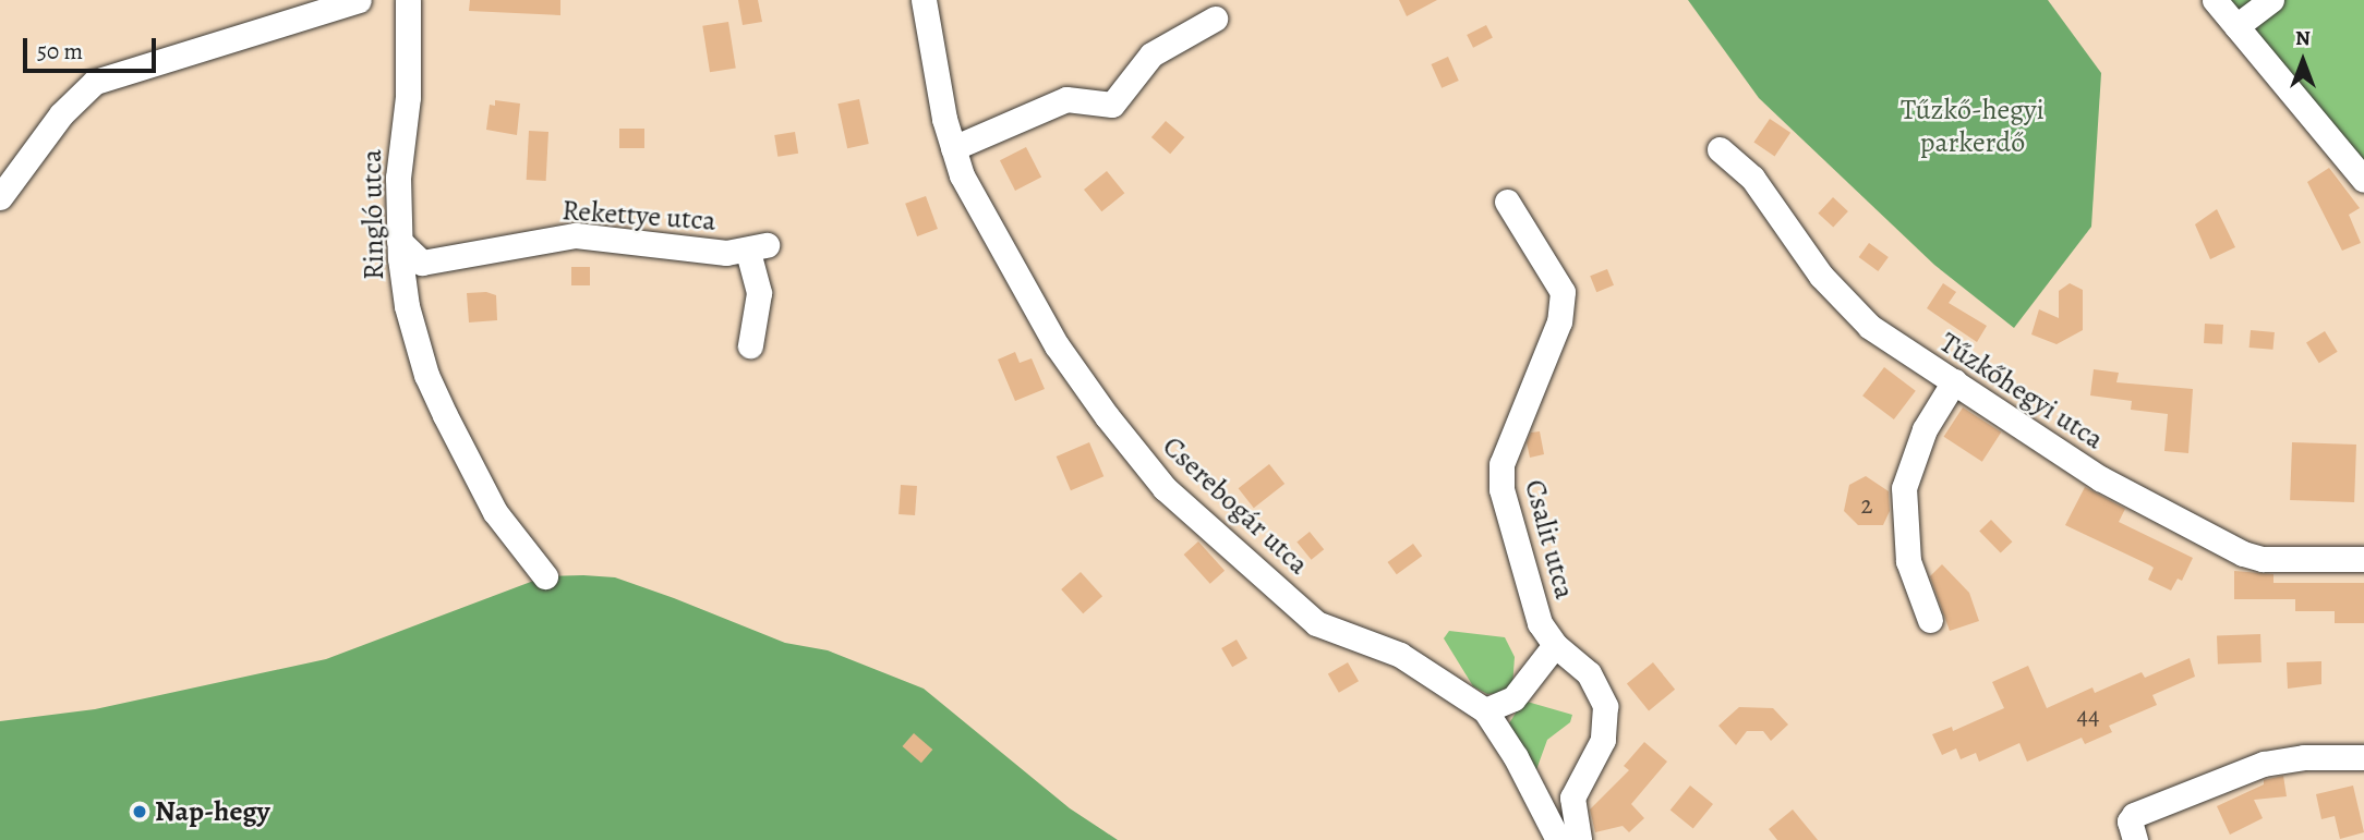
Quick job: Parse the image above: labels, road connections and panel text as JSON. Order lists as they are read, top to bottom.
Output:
{
  "streets": {
    "street": [
      "Ringló utca",
      "Rekettye utca",
      "Tűzkőhegyi utca",
      "Cserebogár utca",
      "Csalit utca"
    ]
  },
  "crossings": [
    ["Ringló utca", "Rekettye utca"]
  ],
  "parks": ["Tűzkő-hegyi parkerdő"],
  "places": ["Nap-hegy"],
  "house_numbers": ["2", "44"],
  "scale_bar": "50 m",
  "north": "top"
}
